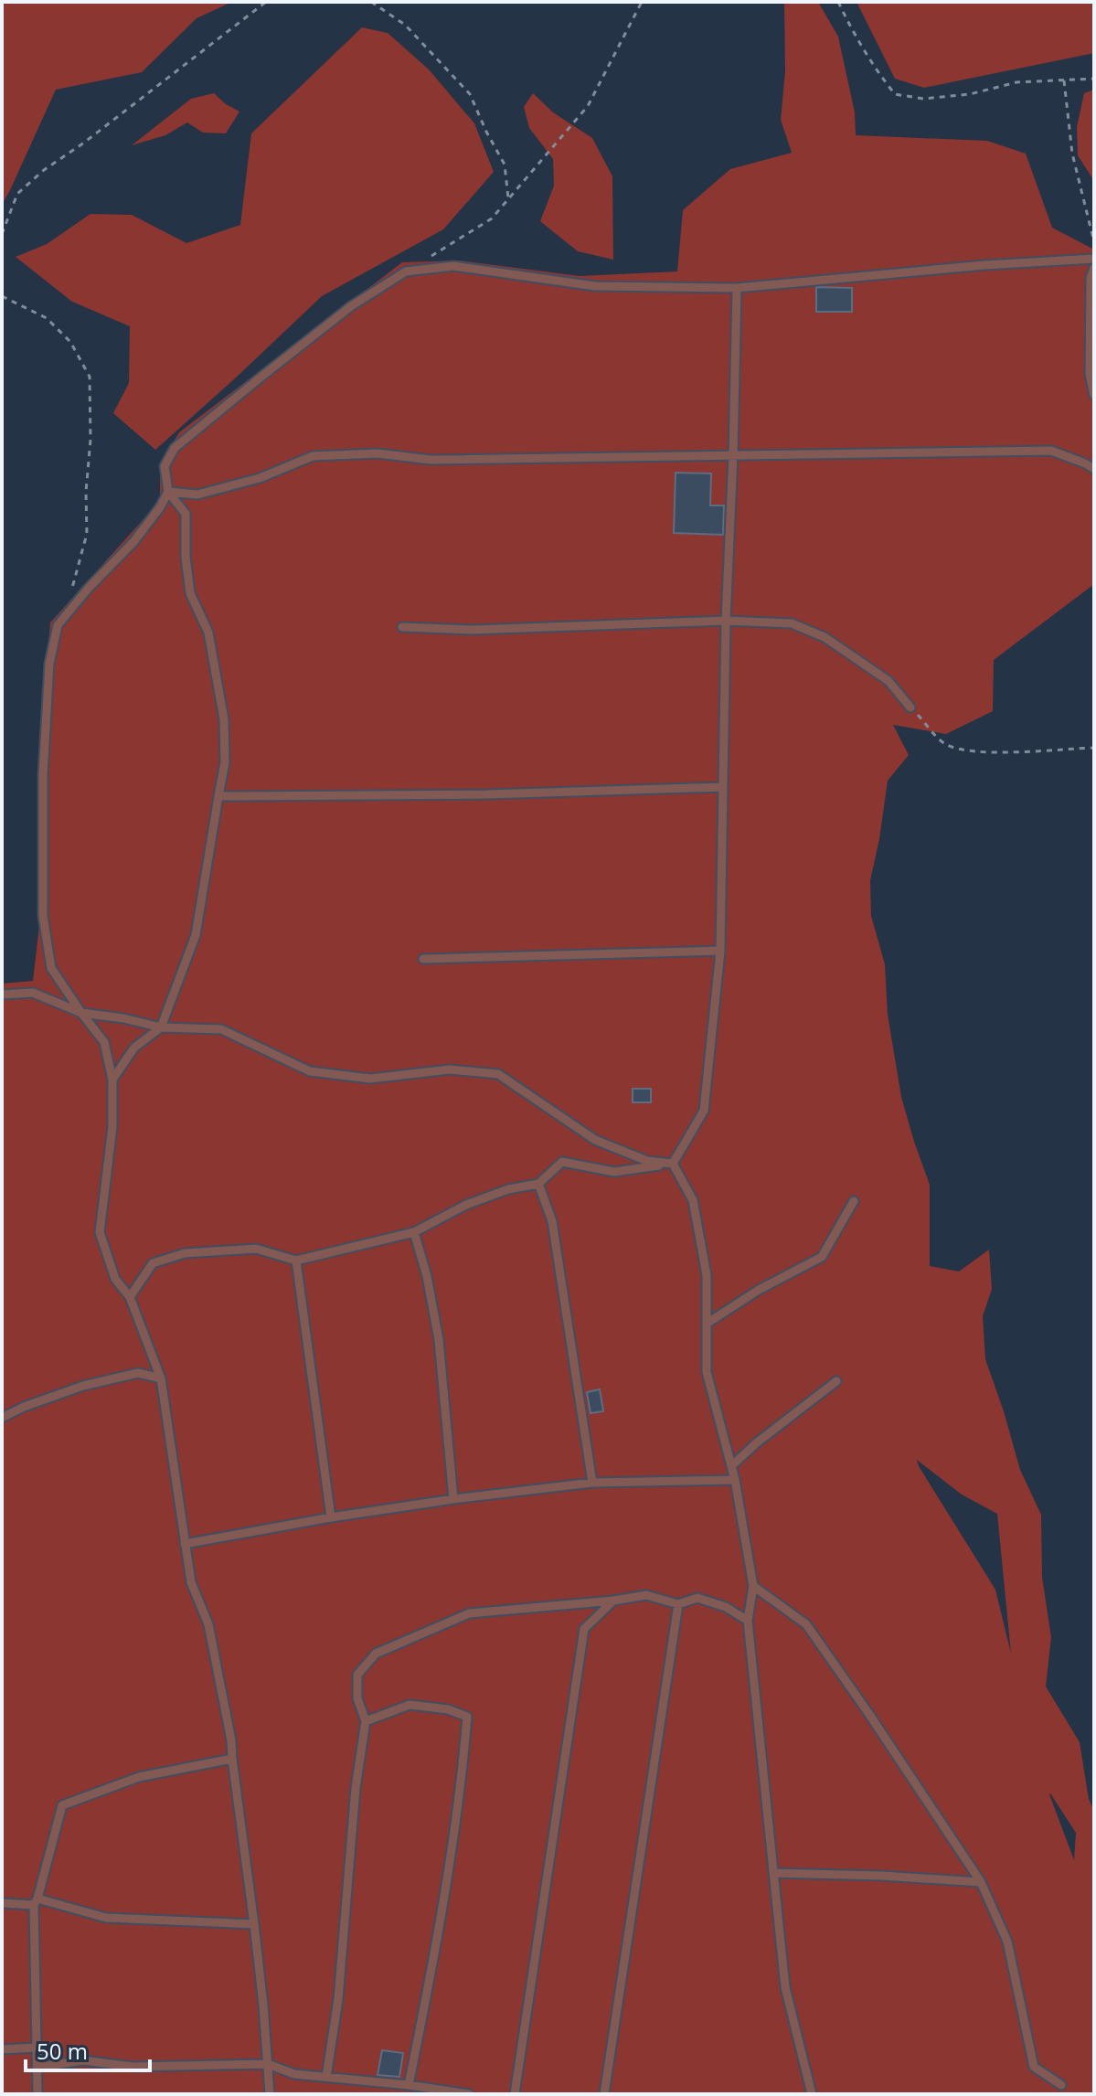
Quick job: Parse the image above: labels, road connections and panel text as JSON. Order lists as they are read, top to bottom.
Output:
{
  "scale_bar": "50 m"
}
